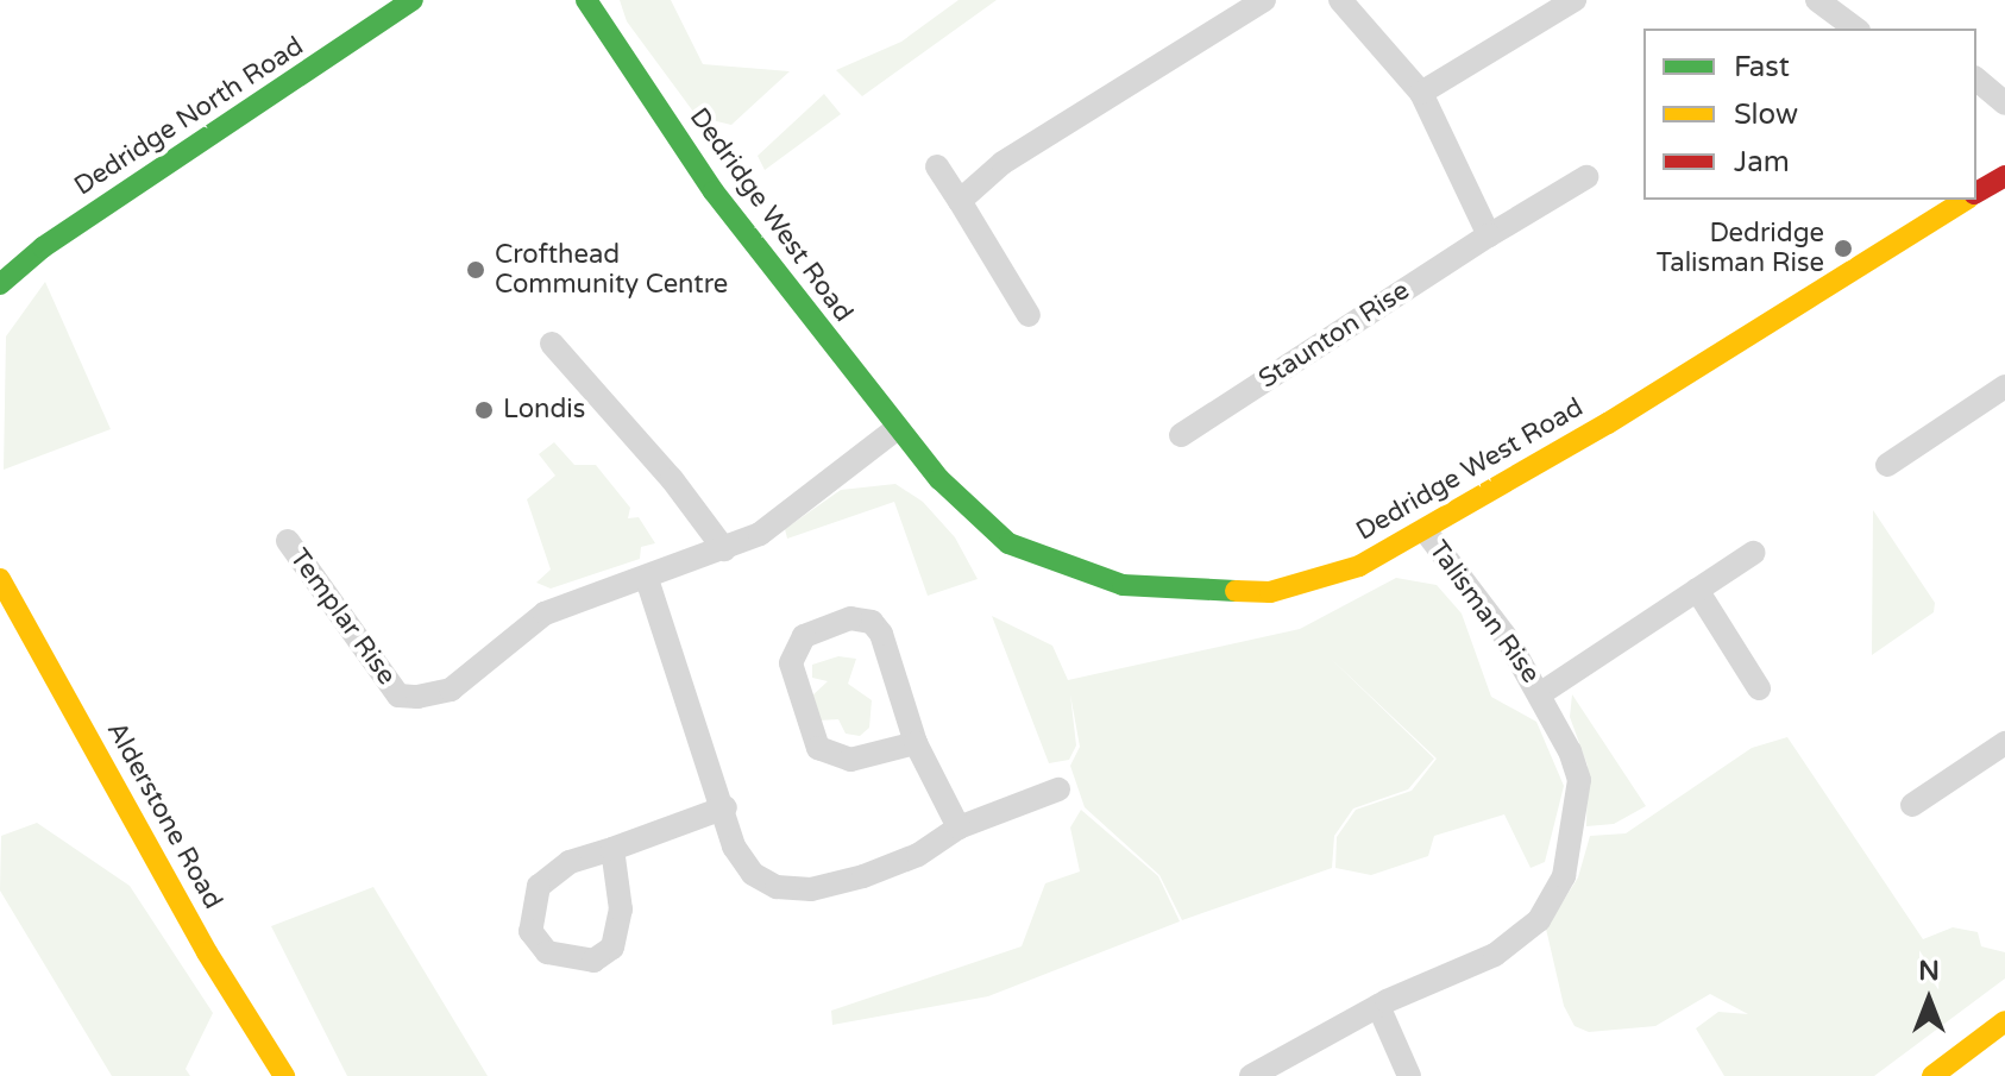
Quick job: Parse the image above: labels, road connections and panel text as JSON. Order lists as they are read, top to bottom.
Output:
{
  "streets": {
    "street": [
      "Dedridge North Road",
      "Dedridge West Road",
      "Staunton Rise",
      "Talisman Rise",
      "Templar Rise",
      "Alderstone Road"
    ]
  },
  "crossings": [
    ["Dedridge West Road", "Talisman Rise"],
    ["Dedridge West Road", "Templar Rise"]
  ],
  "places": ["Dedridge Talisman Rise", "Crofthead Community Centre", "Londis"],
  "legend": ["Fast", "Slow", "Jam"],
  "north": "top"
}
